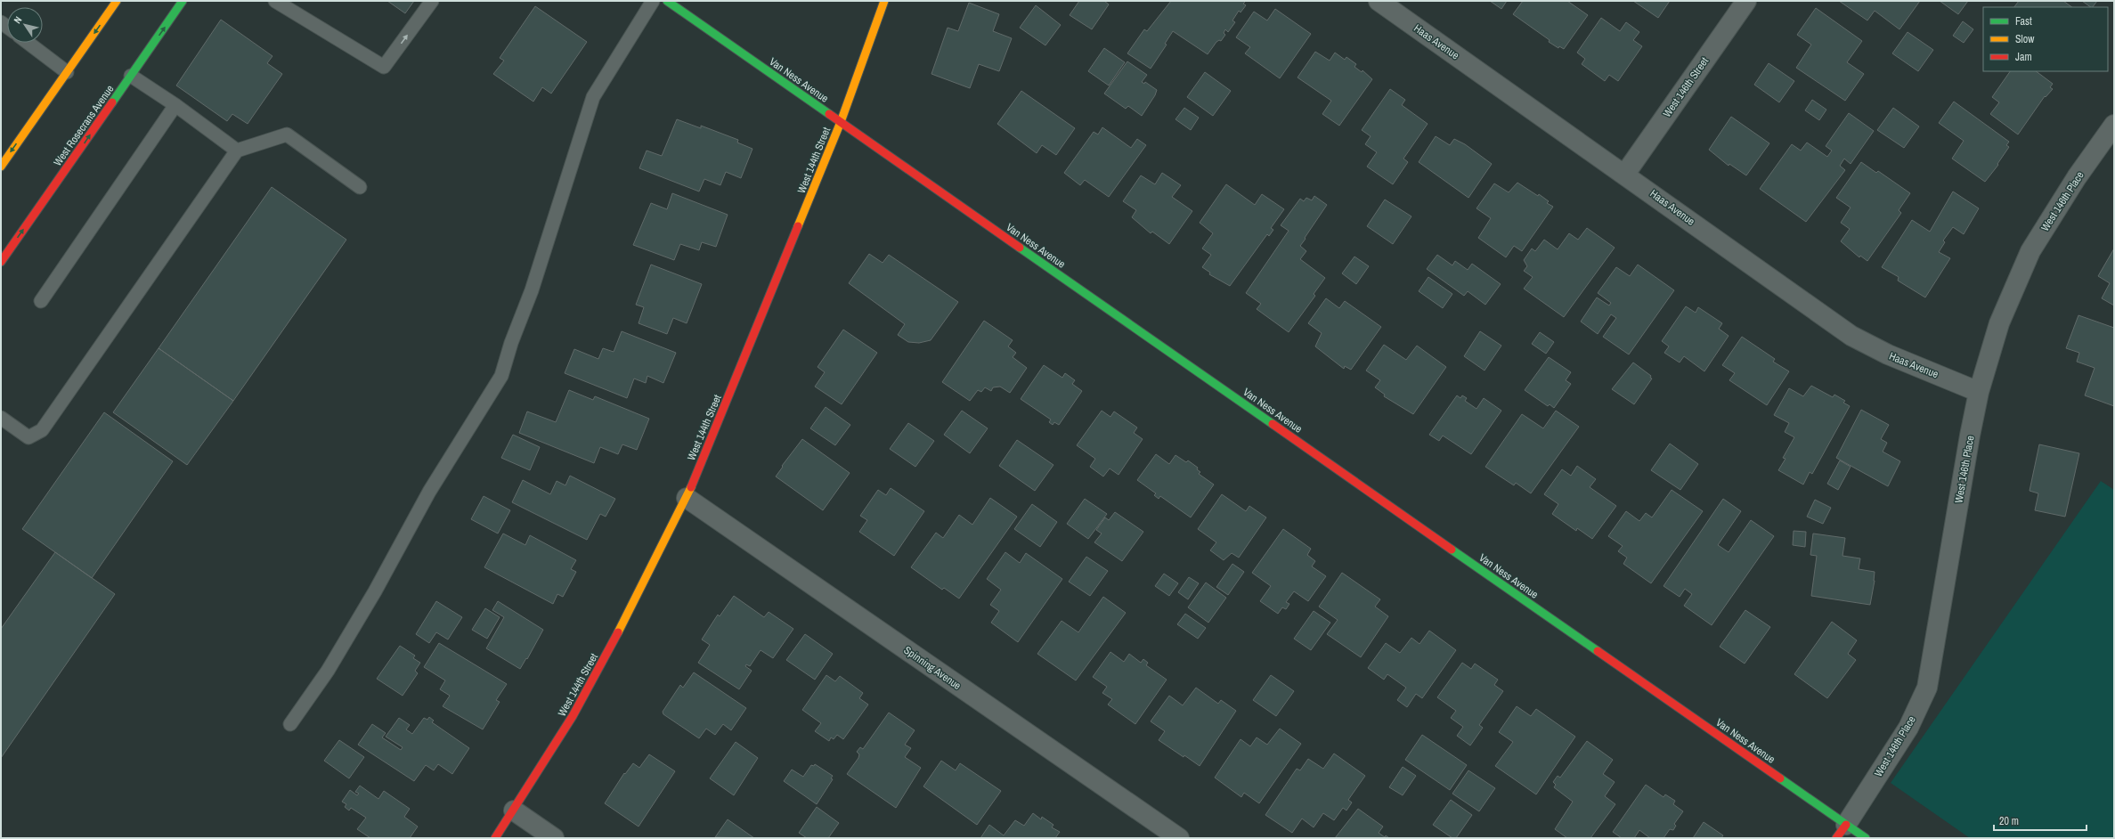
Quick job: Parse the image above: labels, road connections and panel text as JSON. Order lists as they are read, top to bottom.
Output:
{
  "streets": {
    "main road": ["Van Ness Avenue", "West Rosecrans Avenue", "West 144th Street"],
    "street": [
      "Haas Avenue",
      "West 146th Street",
      "West 146th Place",
      "Spinning Avenue"
    ]
  },
  "crossings": [
    ["Haas Avenue", "West 146th Street"],
    ["Haas Avenue", "West 146th Place"],
    ["Van Ness Avenue", "West 144th Street"],
    ["Van Ness Avenue", "West 146th Place"],
    ["West 144th Street", "Spinning Avenue"]
  ],
  "legend": ["Fast", "Slow", "Jam"],
  "scale_bar": "20 m",
  "north": "top left"
}
